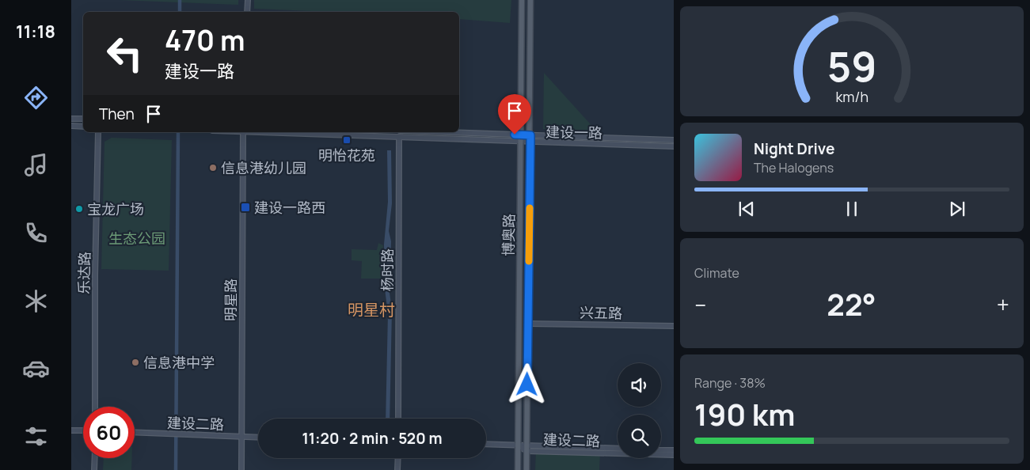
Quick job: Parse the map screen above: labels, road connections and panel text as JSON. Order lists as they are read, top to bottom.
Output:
{
  "streets": {
    "main road": [
      "建设一路",
      "博奥路",
      "杨时路",
      "乐达路",
      "明星路",
      "兴五路",
      "建设二路"
    ]
  },
  "crossings": [
    ["建设一路", "博奥路"],
    ["建设一路", "杨时路"],
    ["博奥路", "兴五路"],
    ["博奥路", "建设二路"],
    ["明星路", "建设二路"]
  ],
  "districts": ["明星村"],
  "parks": ["生态公园"],
  "places": {
    "transit": ["明怡花苑", "建设一路西"],
    "other": ["信息港幼儿园", "宝龙广场", "信息港中学"]
  },
  "page": {
    "tabs": "11:18",
    "turn": ["470 m", "建设一路"],
    "then": "Then",
    "song": ["Night Drive", "The Halogens"],
    "tile": [
      "Climate",
      ["Range · 38%", "190 km"]
    ],
    "heat": ["−", "22°", "+"],
    "limit": "60",
    "trip": "11:20 · 2 min · 520 m",
    "gauge": ["59", "km/h"]
  }
}
